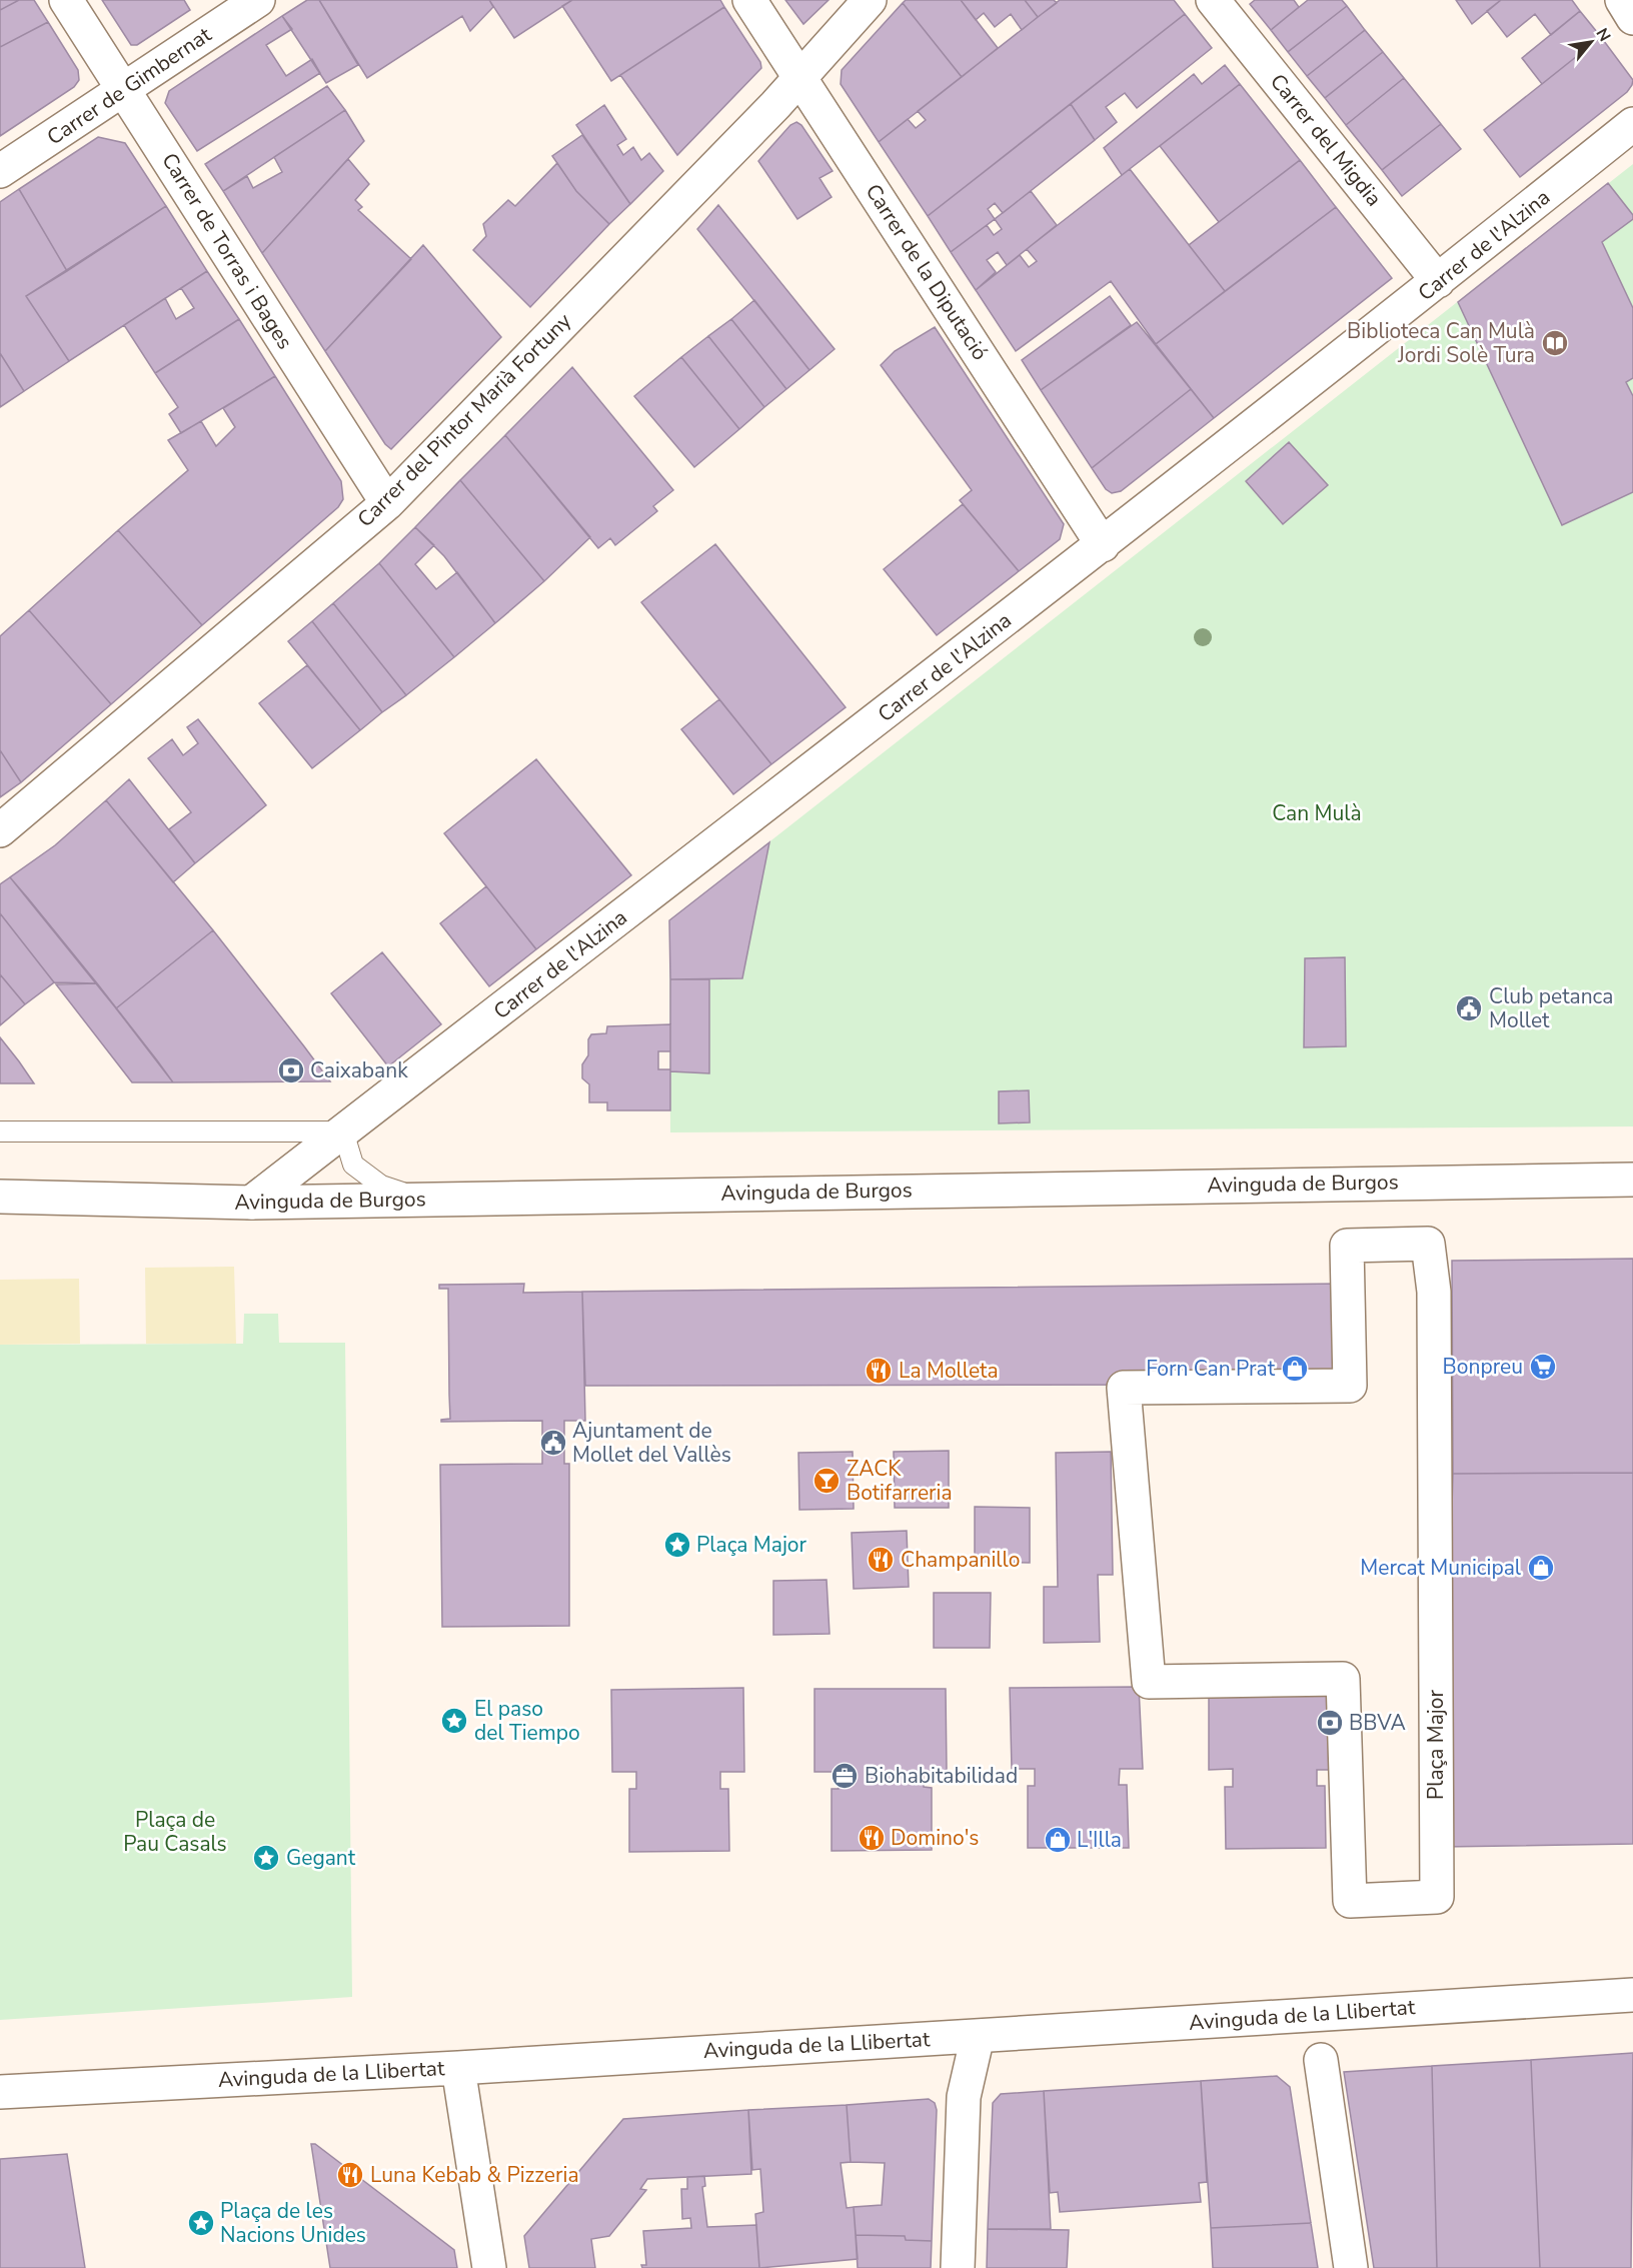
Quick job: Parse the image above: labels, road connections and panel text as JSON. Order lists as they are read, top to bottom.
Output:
{
  "streets": {
    "street": [
      "Carrer de Gimbernat",
      "Carrer del Migdia",
      "Carrer de l'Alzina",
      "Carrer de Torras i Bages",
      "Carrer de la Diputació",
      "Carrer del Pintor Marià Fortuny",
      "Avinguda de Burgos",
      "Plaça Major",
      "Avinguda de la Llibertat"
    ]
  },
  "crossings": [
    ["Carrer de Gimbernat", "Carrer de Torras i Bages"],
    ["Carrer del Migdia", "Carrer de l'Alzina"],
    ["Carrer de l'Alzina", "Carrer de la Diputació"],
    ["Carrer de l'Alzina", "Avinguda de Burgos"],
    ["Carrer de Torras i Bages", "Carrer del Pintor Marià Fortuny"],
    ["Carrer de la Diputació", "Carrer del Pintor Marià Fortuny"]
  ],
  "parks": ["Can Mulà", "Plaça de Pau Casals"],
  "places": {
    "library": ["Biblioteca Can Mulà Jordi Solè Tura"],
    "public building": ["Club petanca Mollet", "Ajuntament de Mollet del Vallès"],
    "bank": ["Caixabank", "BBVA"],
    "supermarket": ["Bonpreu"],
    "shop": ["Forn Can Prat", "Mercat Municipal", "L'Illa"],
    "restaurant": [
      "La Molleta",
      "Champanillo",
      "Domino's",
      "Luna Kebab & Pizzeria"
    ],
    "bar": ["ZACK Botifarreria"],
    "place": [
      "Plaça Major",
      "El paso del Tiempo",
      "Gegant",
      "Plaça de les Nacions Unides"
    ],
    "office": ["Biohabitabilidad"]
  },
  "north": "top right"
}
